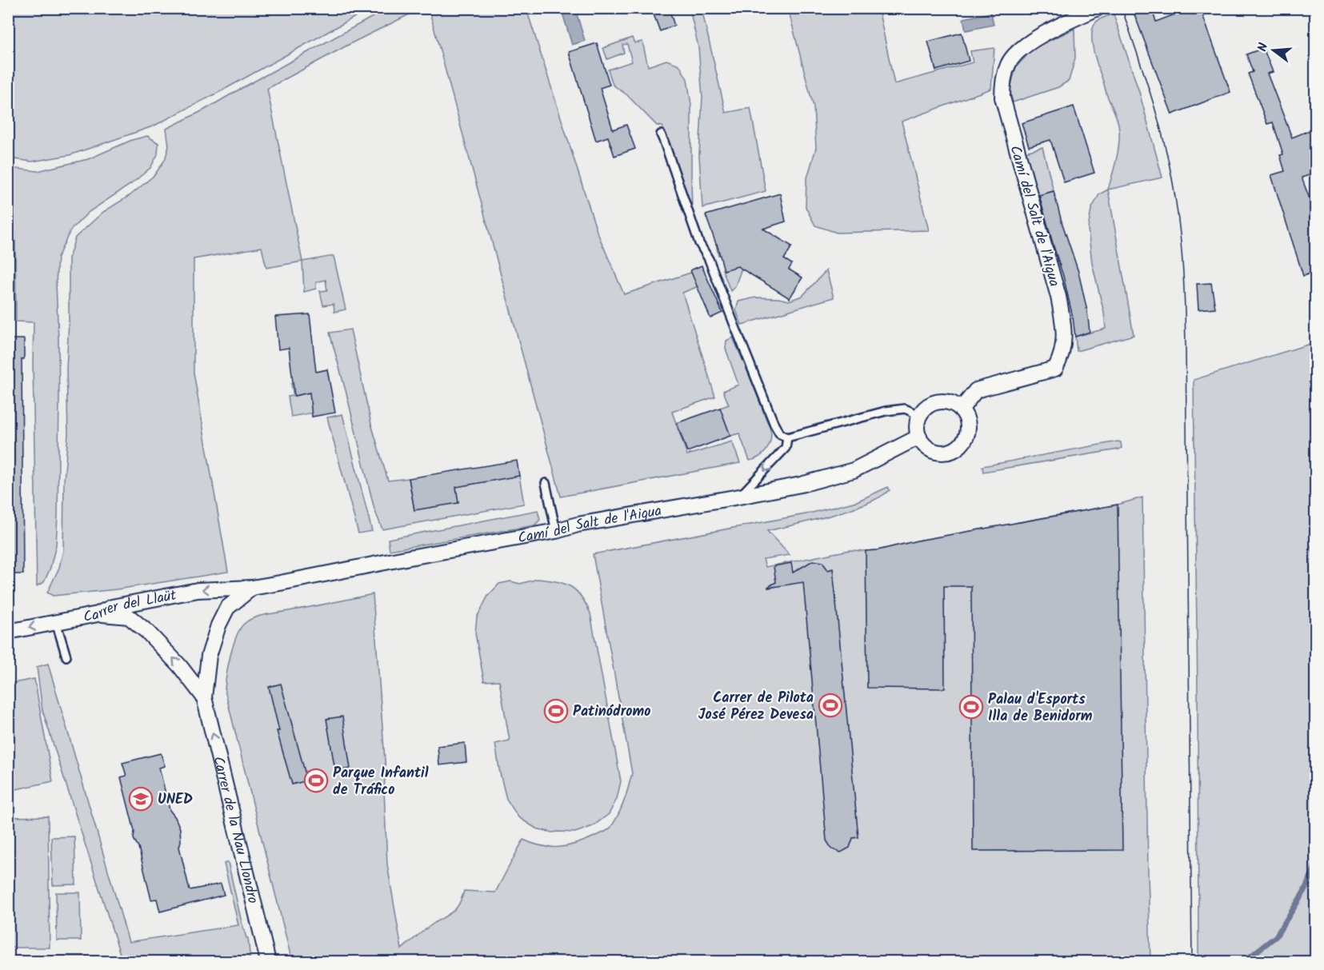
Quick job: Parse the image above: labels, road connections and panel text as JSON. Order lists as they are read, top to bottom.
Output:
{
  "streets": {
    "street": ["Camí del Salt de l'Aigua", "Carrer del Llaüt", "Carrer de la Nau Llondro"]
  },
  "crossings": [
    ["Camí del Salt de l'Aigua", "Carrer del Llaüt"],
    ["Camí del Salt de l'Aigua", "Carrer de la Nau Llondro"],
    ["Carrer del Llaüt", "Carrer de la Nau Llondro"]
  ],
  "one_way": ["Carrer del Llaüt", "Carrer de la Nau Llondro"],
  "places": {
    "sports": [
      "Carrer de Pilota José Pérez Devesa",
      "Palau d'Esports Illa de Benidorm",
      "Patinódromo",
      "Parque Infantil de Tráfico"
    ],
    "school or university": ["UNED"]
  },
  "north": "left"
}
